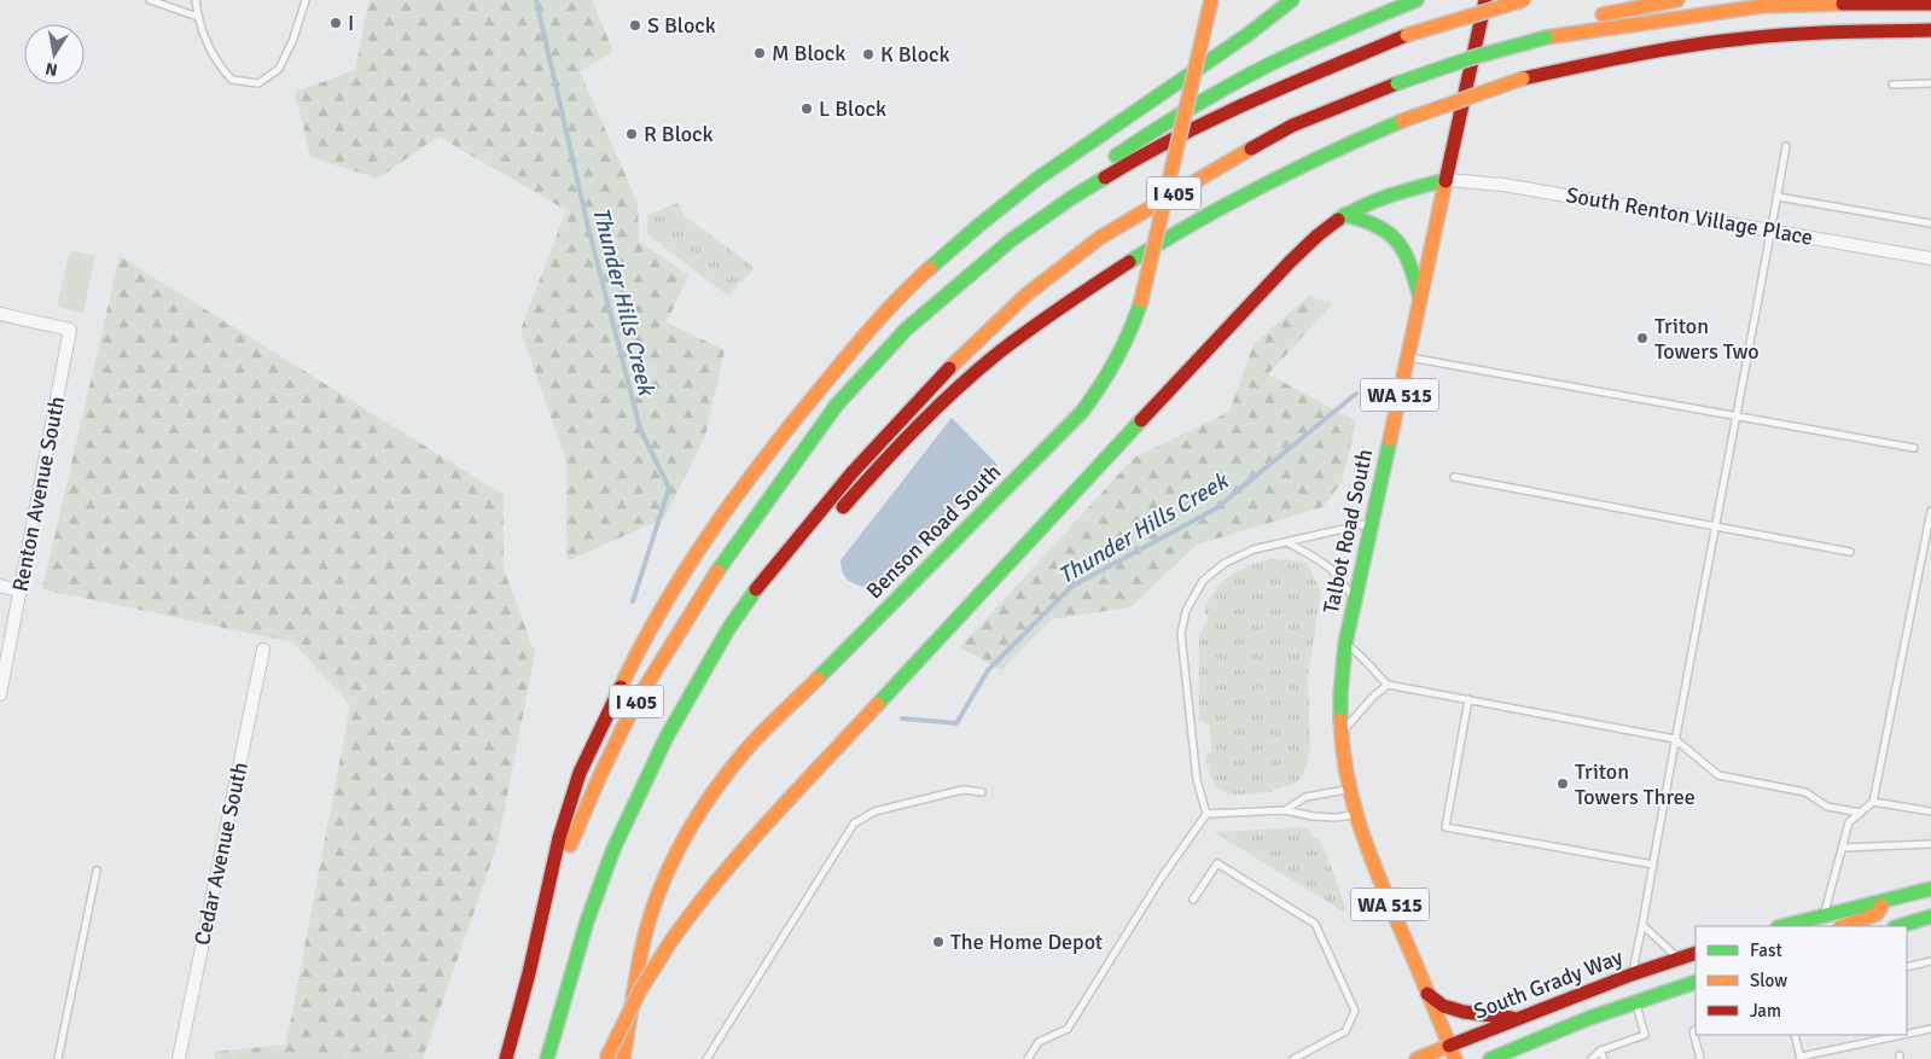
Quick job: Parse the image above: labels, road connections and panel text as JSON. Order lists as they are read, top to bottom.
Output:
{
  "streets": {
    "main road": [
      "I 405",
      "WA 515",
      "Benson Road South",
      "Talbot Road South",
      "South Grady Way"
    ],
    "street": ["South Renton Village Place", "Renton Avenue South", "Cedar Avenue South"]
  },
  "crossings": [
    ["South Renton Village Place", "Talbot Road South"],
    ["Talbot Road South", "South Grady Way"]
  ],
  "water": ["Thunder Hills Creek"],
  "places": [
    "I",
    "S Block",
    "M Block",
    "K Block",
    "L Block",
    "R Block",
    "Triton Towers Two",
    "Triton Towers Three",
    "The Home Depot"
  ],
  "legend": ["Fast", "Slow", "Jam"],
  "north": "bottom"
}
